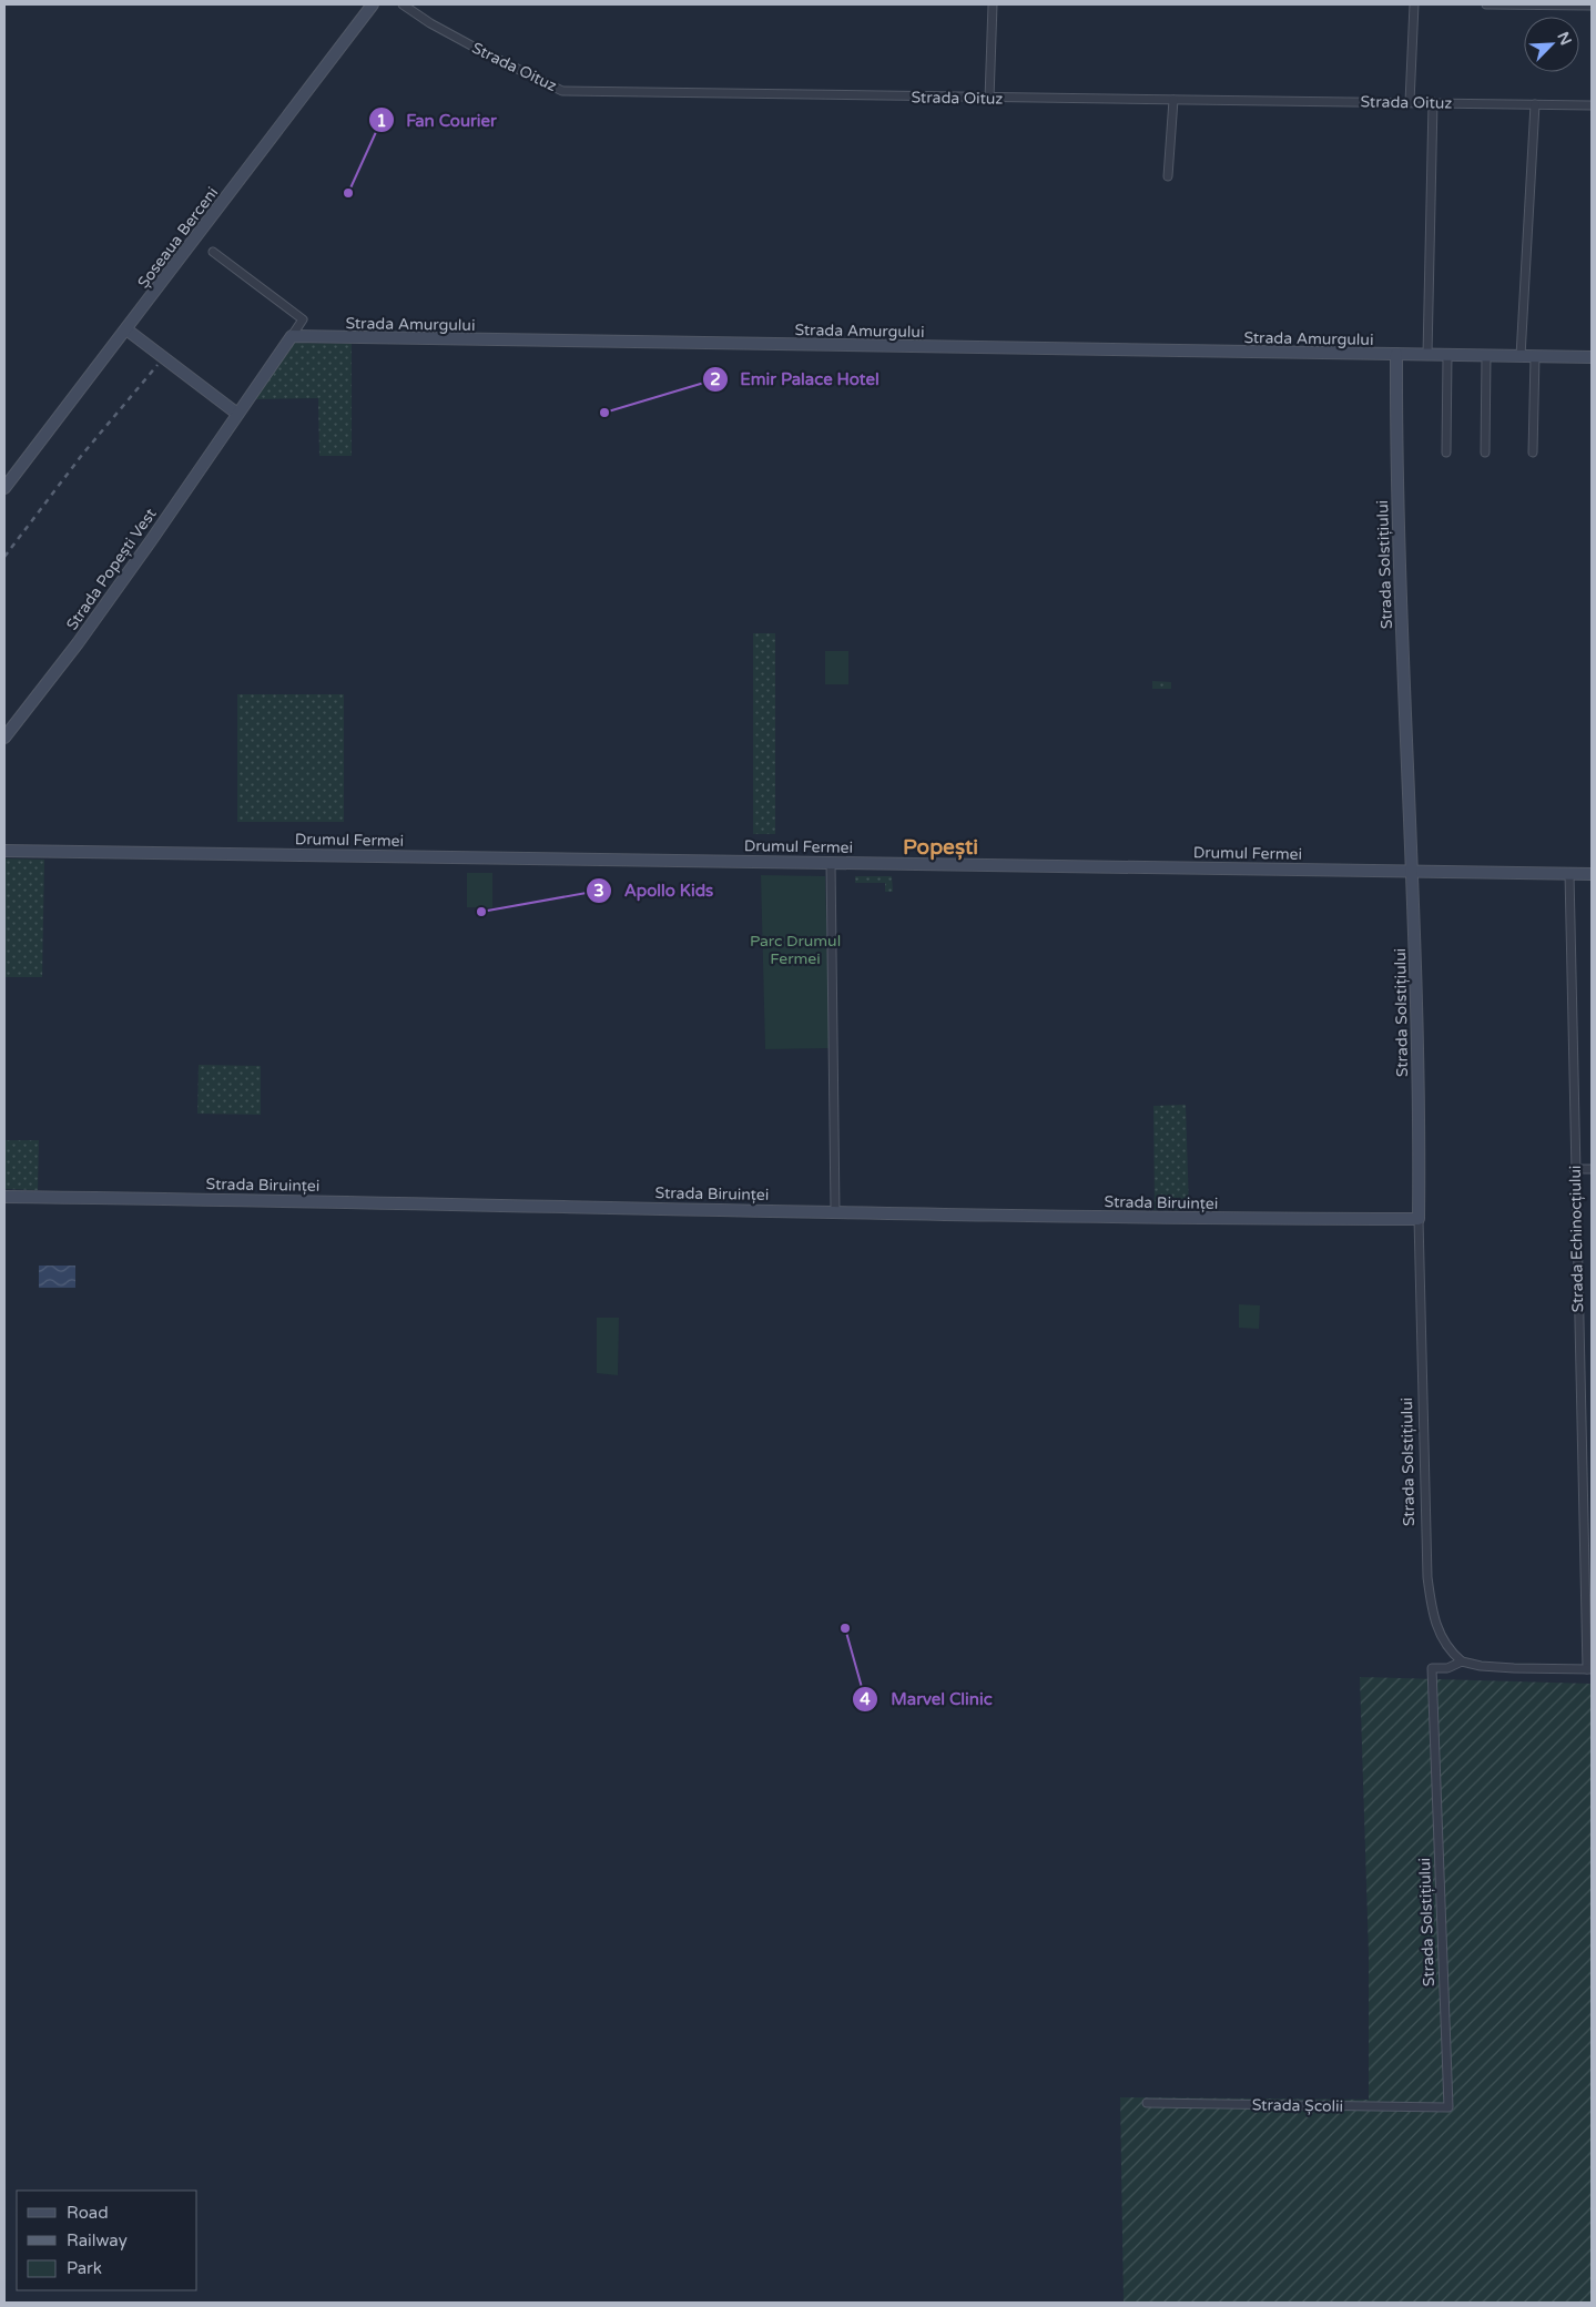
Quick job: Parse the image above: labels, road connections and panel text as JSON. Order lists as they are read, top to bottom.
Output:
{
  "streets": {
    "street": [
      "Strada Oituz",
      "Șoseaua Berceni",
      "Strada Amurgului",
      "Strada Solstițiului",
      "Strada Popești Vest",
      "Drumul Fermei",
      "Strada Biruinței",
      "Strada Echinocțiului",
      "Strada Școlii"
    ]
  },
  "crossings": [
    ["Strada Amurgului", "Strada Solstițiului"],
    ["Strada Amurgului", "Strada Popești Vest"],
    ["Strada Solstițiului", "Drumul Fermei"],
    ["Strada Solstițiului", "Strada Biruinței"],
    ["Strada Solstițiului", "Strada Școlii"],
    ["Drumul Fermei", "Strada Echinocțiului"]
  ],
  "districts": ["Popești"],
  "parks": ["Parc Drumul Fermei"],
  "places": [
    "Fan Courier",
    "Emir Palace Hotel",
    "Apollo Kids",
    "Marvel Clinic"
  ],
  "legend": ["Road", "Railway", "Park"],
  "north": "top right"
}
